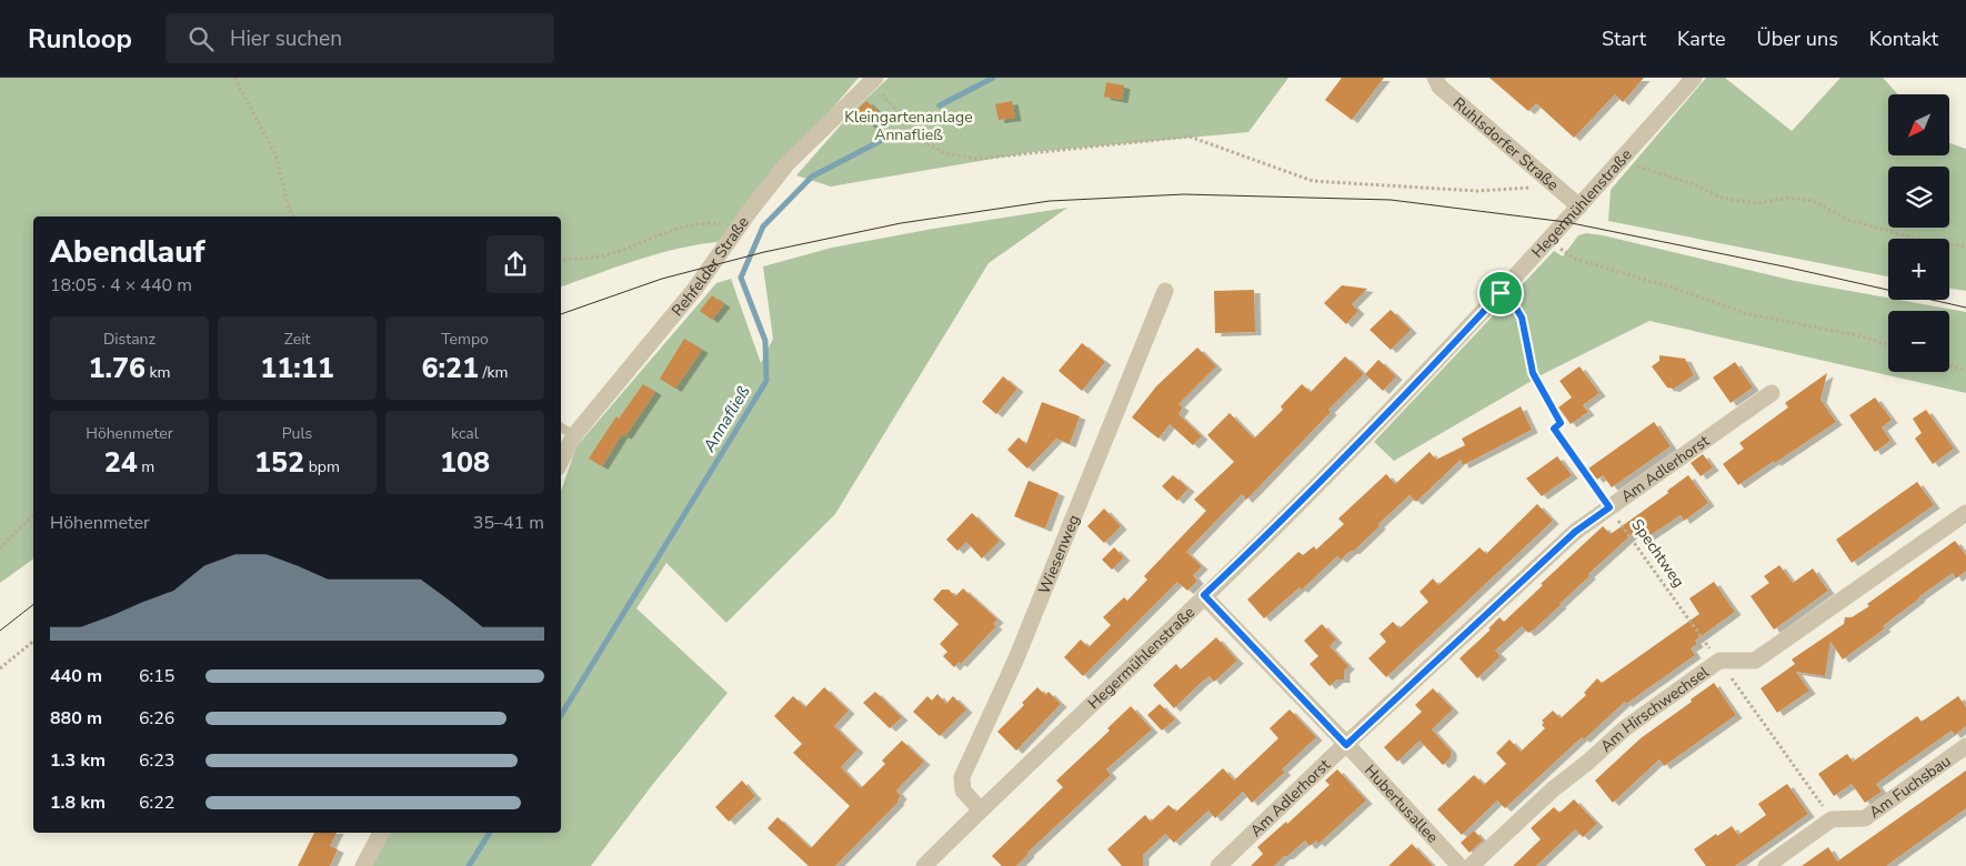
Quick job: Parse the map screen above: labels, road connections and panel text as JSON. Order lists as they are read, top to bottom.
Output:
{
  "streets": {
    "street": [
      "Ruhlsdorfer Straße",
      "Hegermühlenstraße",
      "Rehfelder Straße",
      "Am Adlerhorst",
      "Wiesenweg",
      "Am Hirschwechsel",
      "Am Fuchsbau",
      "Hubertusallee"
    ],
    "path": ["Spechtweg"]
  },
  "crossings": [
    ["Ruhlsdorfer Straße", "Hegermühlenstraße"],
    ["Hegermühlenstraße", "Wiesenweg"],
    ["Hegermühlenstraße", "Hubertusallee"],
    ["Am Adlerhorst", "Spechtweg"],
    ["Am Adlerhorst", "Hubertusallee"],
    ["Spechtweg", "Am Hirschwechsel"],
    ["Spechtweg", "Am Fuchsbau"]
  ],
  "water": ["Annafließ"],
  "parks": ["Kleingartenanlage Annafließ"],
  "north": "bottom left",
  "page": {
    "header": "Runloop",
    "search": "Hier suchen",
    "nav": [
      "Start",
      "Karte",
      "Über uns",
      "Kontakt"
    ],
    "map_buttons": ["+", "−"],
    "heading": ["Abendlauf", "18:05 · 4 × 440 m"],
    "stats": [
      ["Distanz", "1.76 km"],
      ["Zeit", "11:11"],
      ["Tempo", "6:21 /km"],
      ["Höhenmeter", "24 m"],
      ["Puls", "152 bpm"],
      ["kcal", "108"]
    ],
    "chart": ["Höhenmeter", "35–41 m"],
    "list": [
      {
        "name": "440 m",
        "note": "6:15"
      },
      {
        "name": "880 m",
        "note": "6:26"
      },
      {
        "name": "1.3 km",
        "note": "6:23"
      },
      {
        "name": "1.8 km",
        "note": "6:22"
      }
    ]
  }
}
